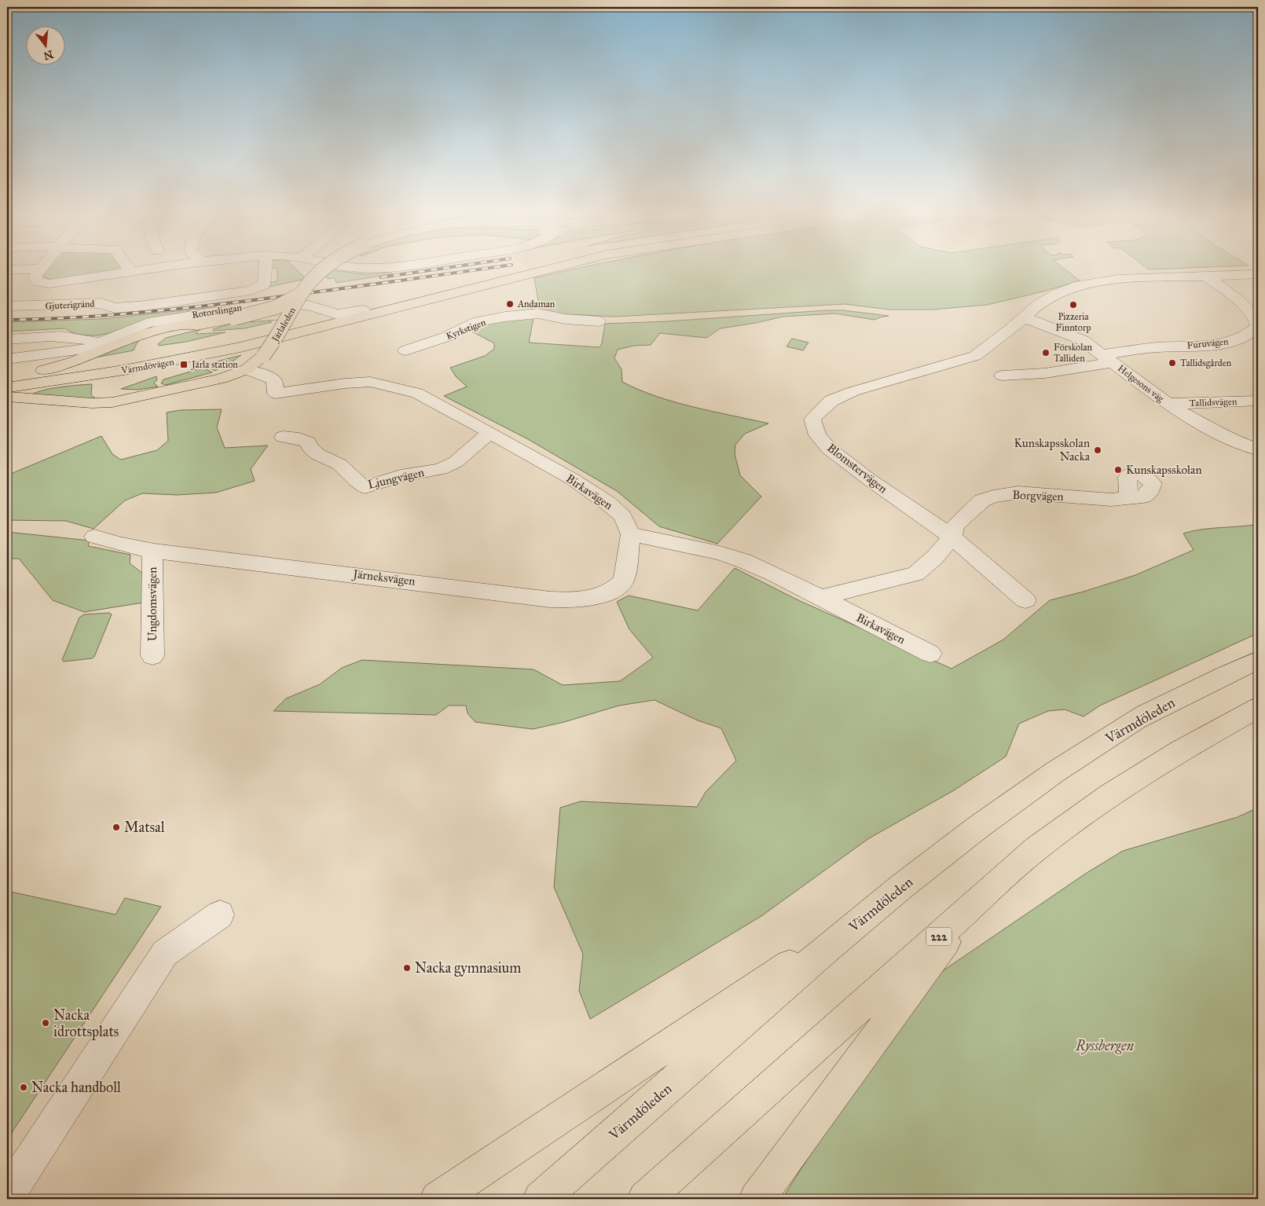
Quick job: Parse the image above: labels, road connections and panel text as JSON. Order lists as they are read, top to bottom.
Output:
{
  "streets": {
    "main road": [
      "Järlaleden",
      "Värmdövägen",
      "Värmdöleden",
      "222"
    ],
    "street": [
      "Gjuterigränd",
      "Rotorslingan",
      "Kyrkstigen",
      "Furuvägen",
      "Helgesons väg",
      "Tallidsvägen",
      "Blomstervägen",
      "Ljungvägen",
      "Birkavägen",
      "Borgvägen",
      "Järneksvägen",
      "Ungdomsvägen"
    ]
  },
  "crossings": [
    ["Rotorslingan", "Värmdövägen"],
    ["Järlaleden", "Birkavägen"],
    ["Furuvägen", "Helgesons väg"],
    ["Helgesons väg", "Tallidsvägen"],
    ["Helgesons väg", "Blomstervägen"],
    ["Blomstervägen", "Borgvägen"],
    ["Ljungvägen", "Birkavägen"],
    ["Birkavägen", "Borgvägen"],
    ["Birkavägen", "Järneksvägen"],
    ["Järneksvägen", "Ungdomsvägen"]
  ],
  "parks": ["Ryssbergen"],
  "places": {
    "other": [
      "Andaman",
      "Pizzeria Finntorp",
      "Förskolan Talliden",
      "Tallidsgården",
      "Kunskapsskolan Nacka",
      "Kunskapsskolan",
      "Matsal",
      "Nacka gymnasium",
      "Nacka idrottsplats",
      "Nacka handboll"
    ],
    "transit": ["Järla station"]
  },
  "north": "bottom"
}
